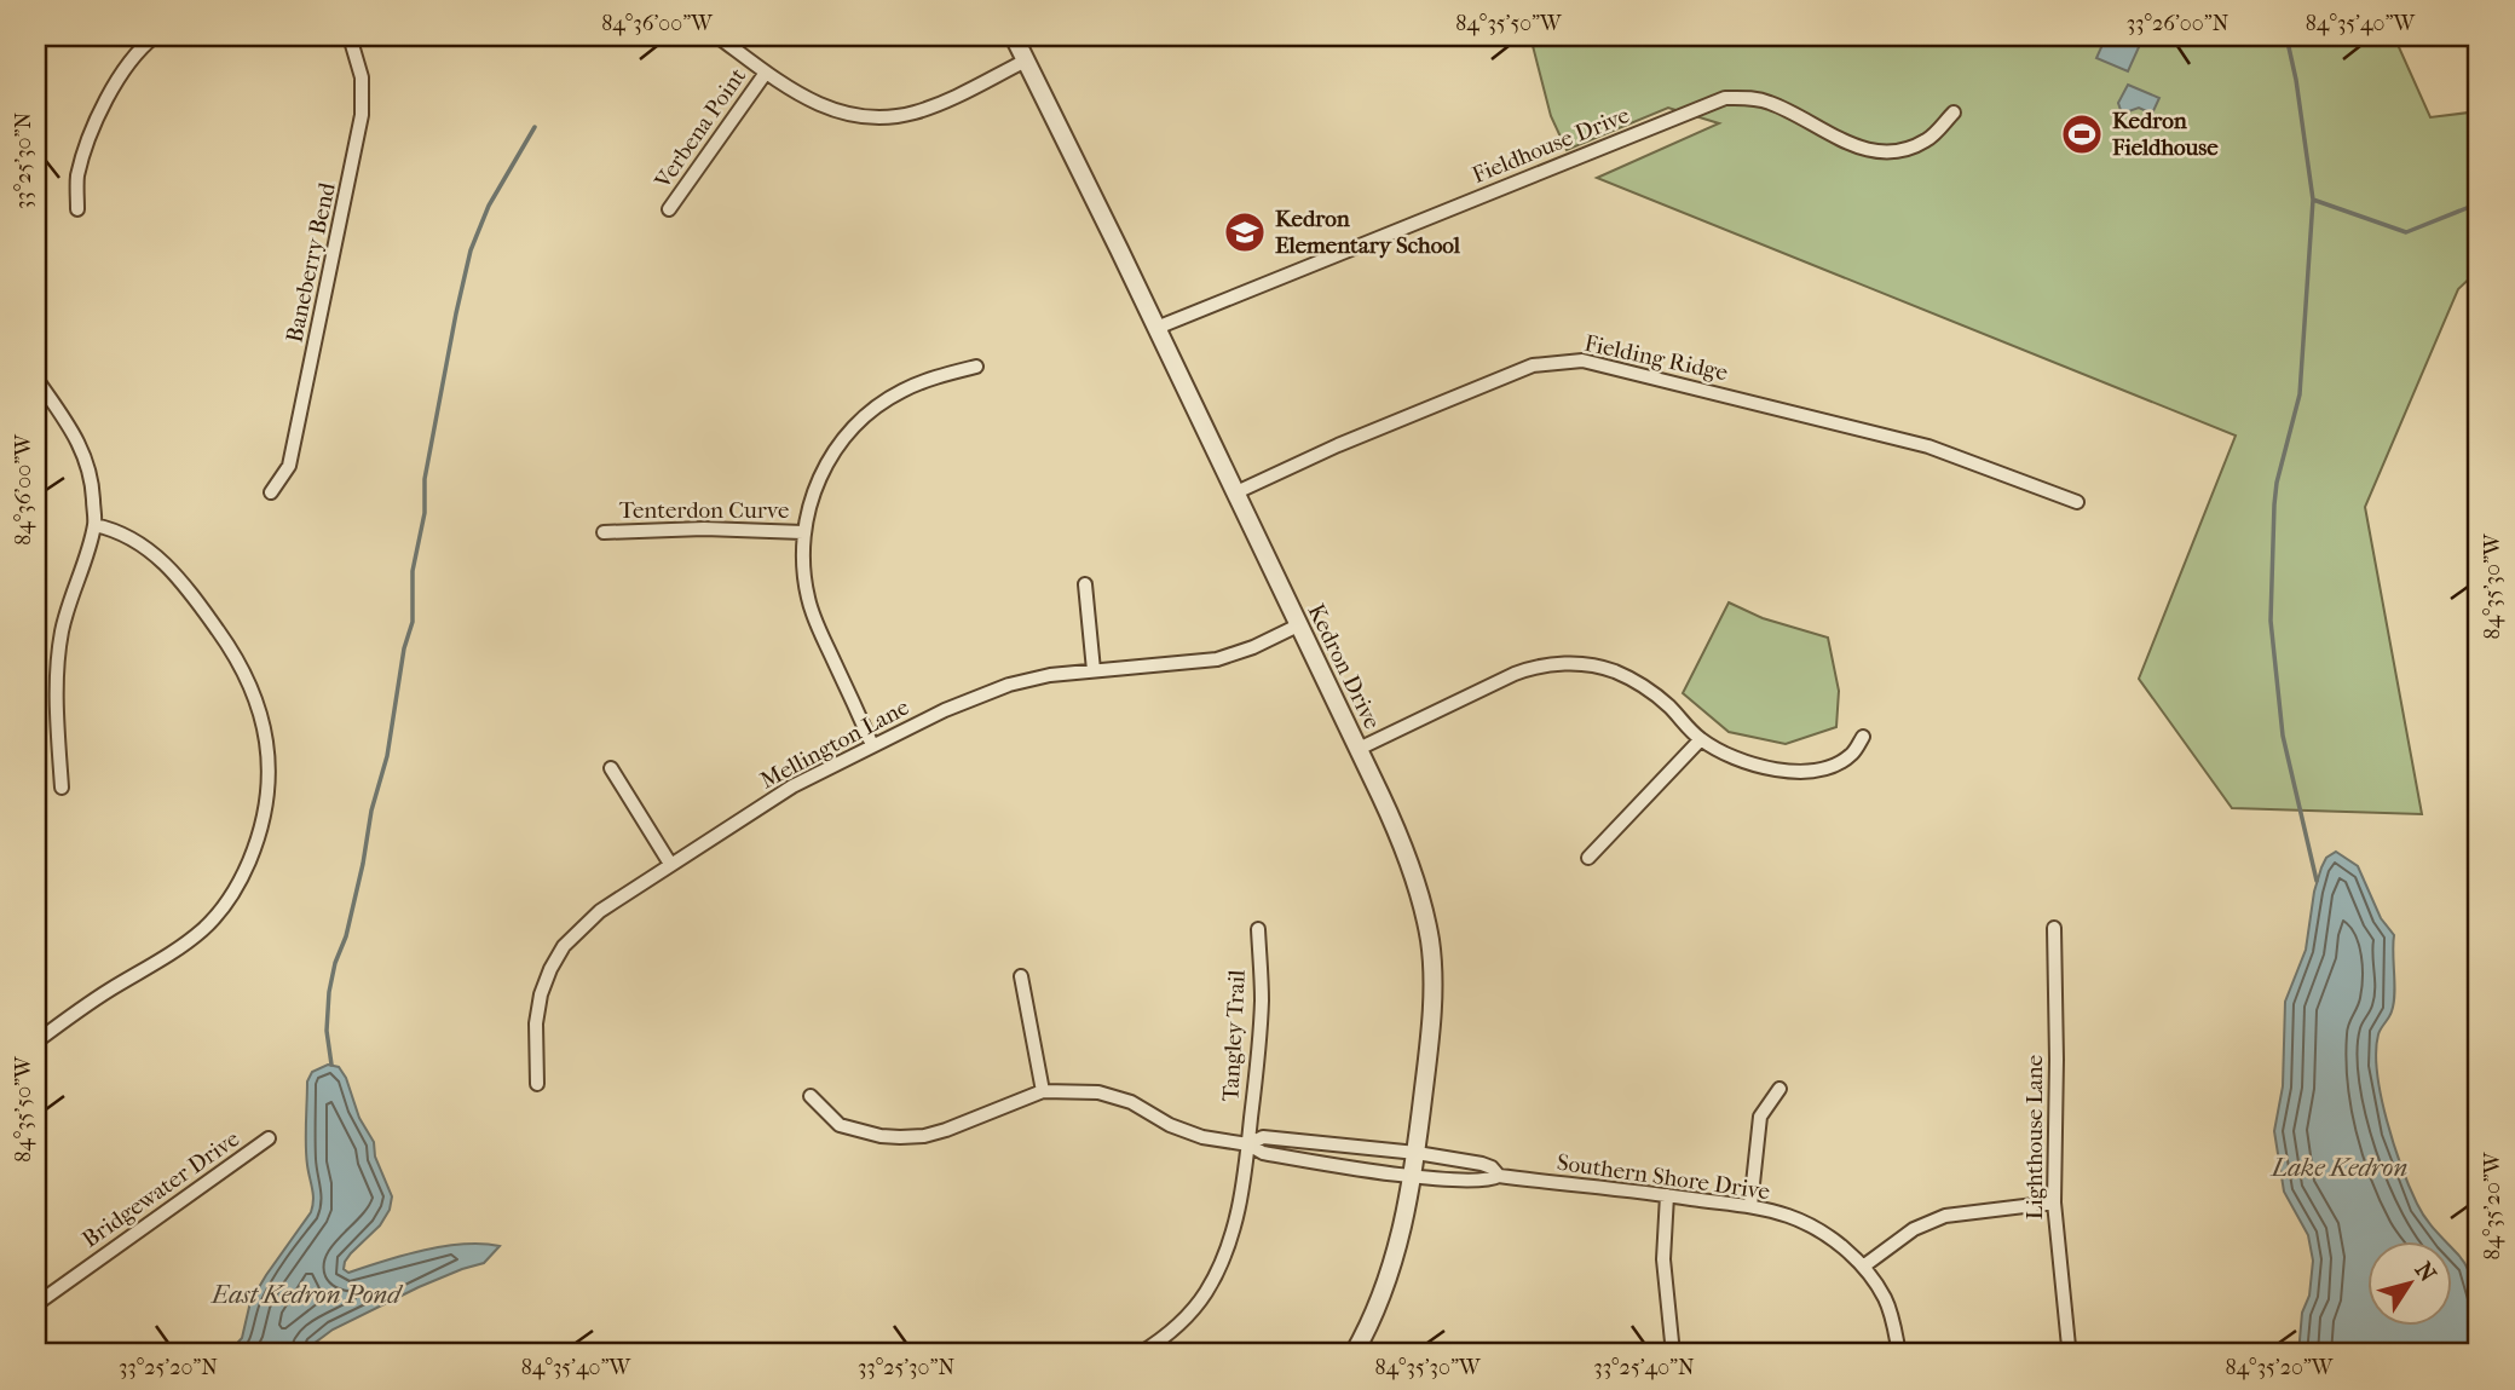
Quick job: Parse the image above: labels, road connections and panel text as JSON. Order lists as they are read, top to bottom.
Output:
{
  "streets": {
    "street": [
      "Verbena Point",
      "Fieldhouse Drive",
      "Baneberry Bend",
      "Fielding Ridge",
      "Tenterdon Curve",
      "Kedron Drive",
      "Mellington Lane",
      "Tangley Trail",
      "Lighthouse Lane",
      "Southern Shore Drive",
      "Bridgewater Drive"
    ]
  },
  "crossings": [
    ["Fieldhouse Drive", "Kedron Drive"],
    ["Fielding Ridge", "Kedron Drive"],
    ["Kedron Drive", "Mellington Lane"],
    ["Kedron Drive", "Southern Shore Drive"],
    ["Tangley Trail", "Southern Shore Drive"]
  ],
  "water": ["Lake Kedron", "East Kedron Pond"],
  "places": {
    "sports": ["Kedron Fieldhouse"],
    "school or university": ["Kedron Elementary School"]
  },
  "north": "top right",
  "coordinates": [
    "84°36'00\"W",
    "84°35'50\"W",
    "33°26'00\"N",
    "84°35'40\"W",
    "33°25'30\"N",
    "84°35'30\"W",
    "84°35'20\"W",
    "33°25'20\"N",
    "33°25'40\"N"
  ]
}
